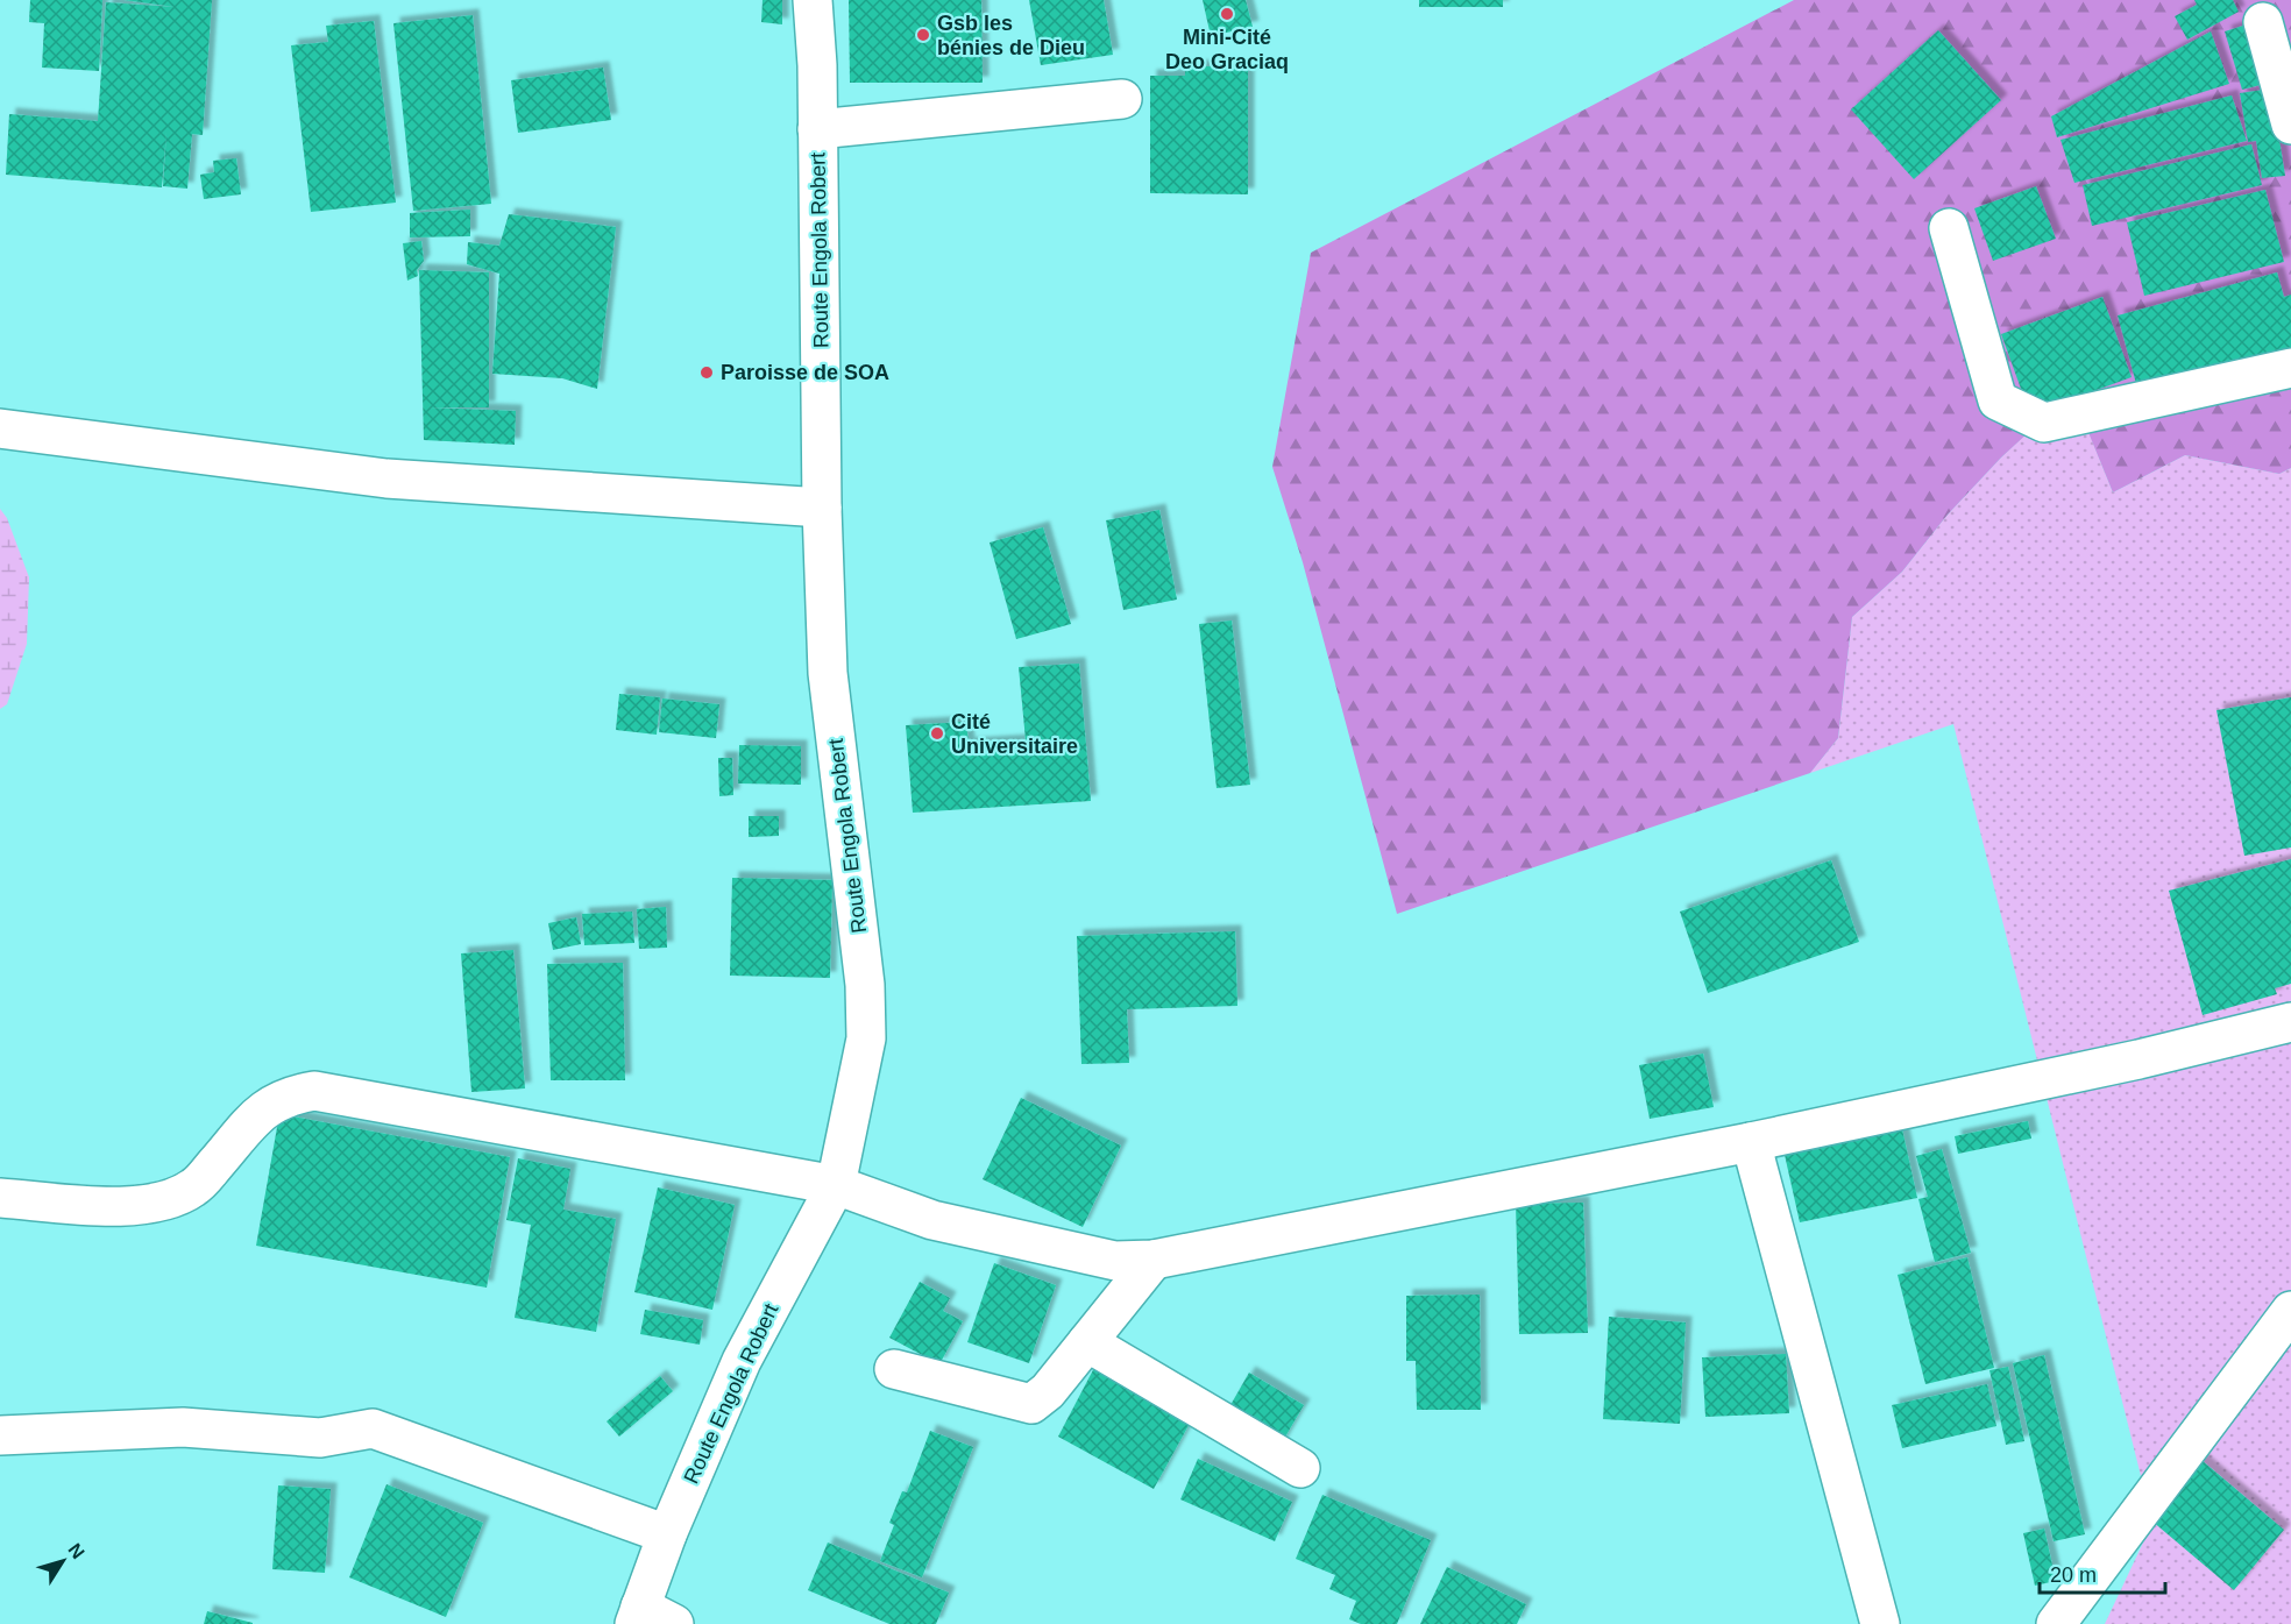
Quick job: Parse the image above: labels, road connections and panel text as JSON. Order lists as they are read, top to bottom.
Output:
{
  "streets": {
    "street": ["Route Engola Robert"]
  },
  "places": [
    "Mini-Cité Deo Graciaq",
    "Gsb les bénies de Dieu",
    "Paroisse de SOA",
    "Cité Universitaire"
  ],
  "scale_bar": "20 m",
  "north": "top right"
}
